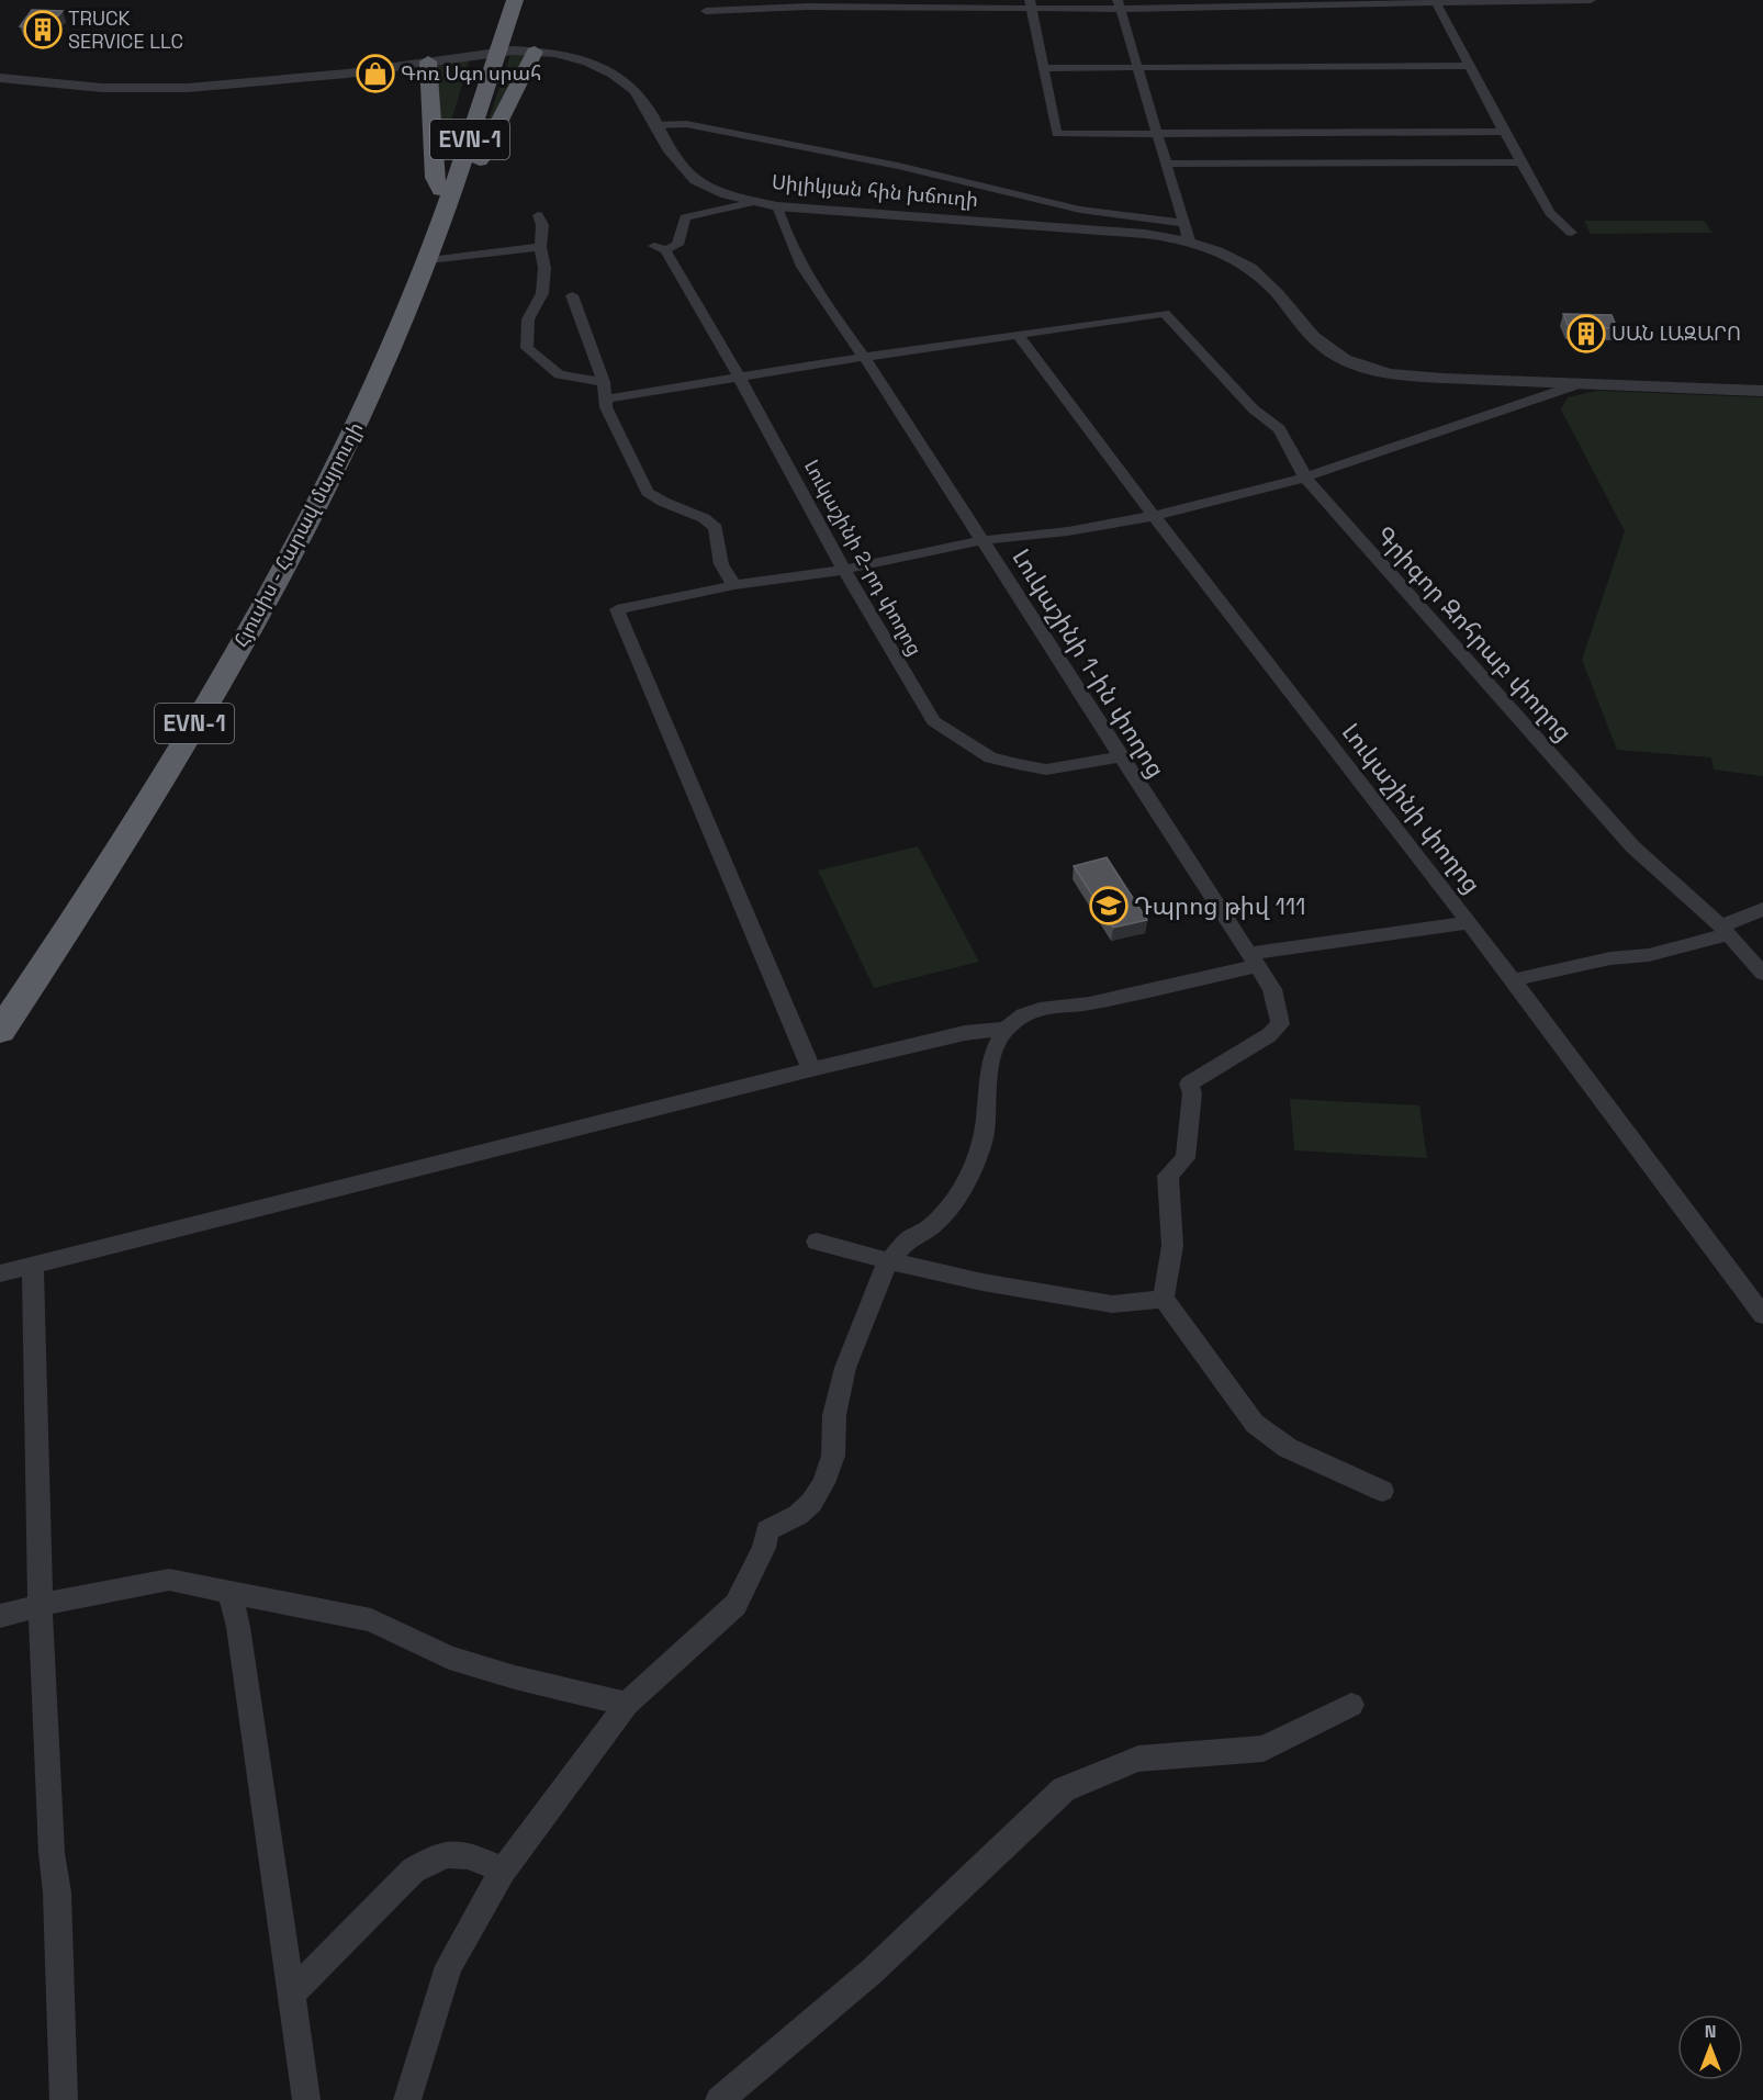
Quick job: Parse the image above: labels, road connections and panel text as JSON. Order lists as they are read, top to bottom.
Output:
{
  "streets": {
    "highway": ["EVN-1", "Հյուսիս - Հարավ մայրուղի"],
    "street": [
      "Սիլիկյան հին խճուղի",
      "Լուկաշինի 2-րդ փողոց",
      "Գրիգոր Զոհրաբ փողոց",
      "Լուկաշինի 1-ին փողոց",
      "Լուկաշինի փողոց"
    ]
  },
  "crossings": [
    ["Սիլիկյան հին խճուղի", "Լուկաշինի 2-րդ փողոց"],
    ["Սիլիկյան հին խճուղի", "Լուկաշինի 1-ին փողոց"],
    ["Լուկաշինի 2-րդ փողոց", "Լուկաշինի 1-ին փողոց"],
    ["Գրիգոր Զոհրաբ փողոց", "Լուկաշինի փողոց"]
  ],
  "places": {
    "building": ["TRUCK SERVICE LLC", "ՍԱՆ ԼԱԶԱՐՈ"],
    "shop": ["Գոռ Սգո սրահ"],
    "school or university": ["Դպրոց թիվ 111"]
  },
  "north": "top"
}
